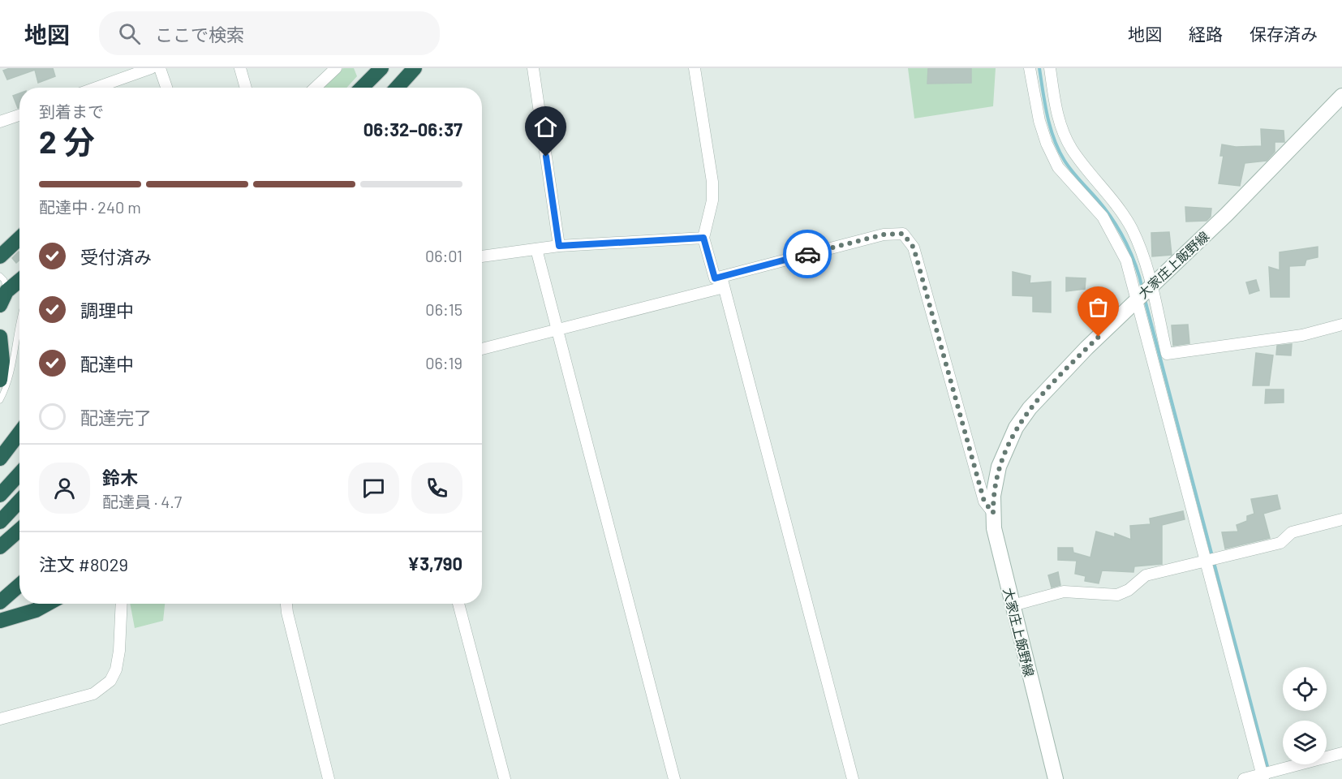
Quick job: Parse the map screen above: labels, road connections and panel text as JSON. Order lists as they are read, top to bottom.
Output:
{
  "streets": {
    "main road": ["大家庄上飯野線"]
  },
  "page": {
    "header": "地図",
    "search": "ここで検索",
    "nav": ["地図", "経路", "保存済み"],
    "heading": ["2 分", "到着まで", "06:32–06:37"],
    "panel": [
      "鈴木",
      "配達員 · 4.7",
      "注文 #8029",
      "¥3,790"
    ],
    "bar": "配達中 · 240 m",
    "list": [
      ["受付済み", "06:01"],
      ["調理中", "06:15"],
      ["配達中", "06:19"],
      "配達完了"
    ]
  }
}
